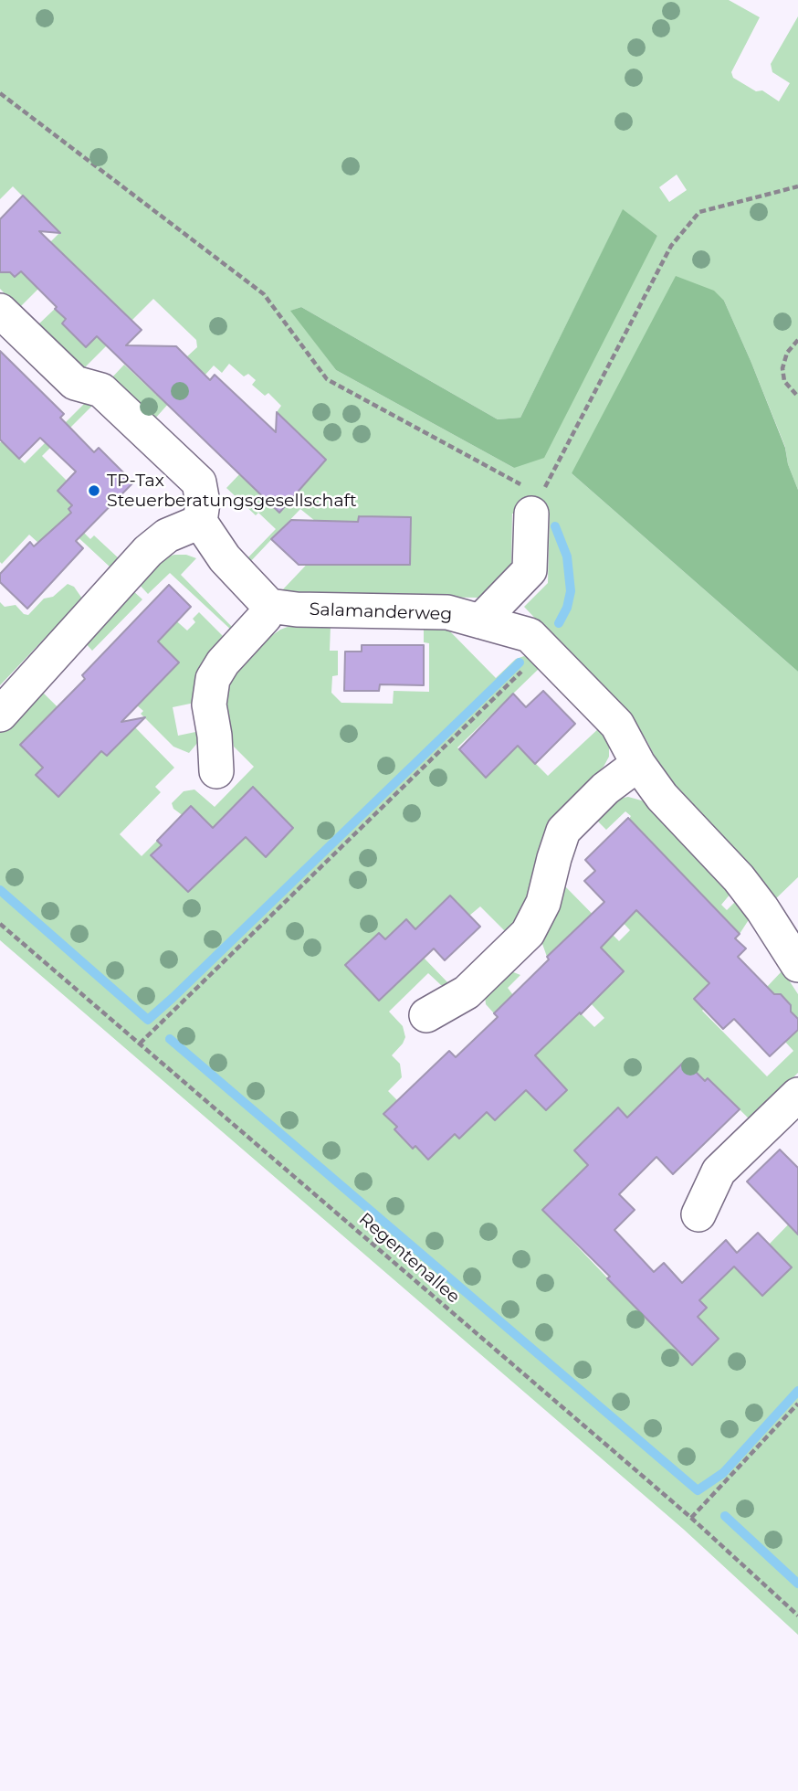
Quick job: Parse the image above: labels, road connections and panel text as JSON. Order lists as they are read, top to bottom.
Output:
{
  "streets": {
    "street": ["Salamanderweg"],
    "path": ["Regentenallee"]
  },
  "places": ["TP-Tax Steuerberatungsgesellschaft"]
}
